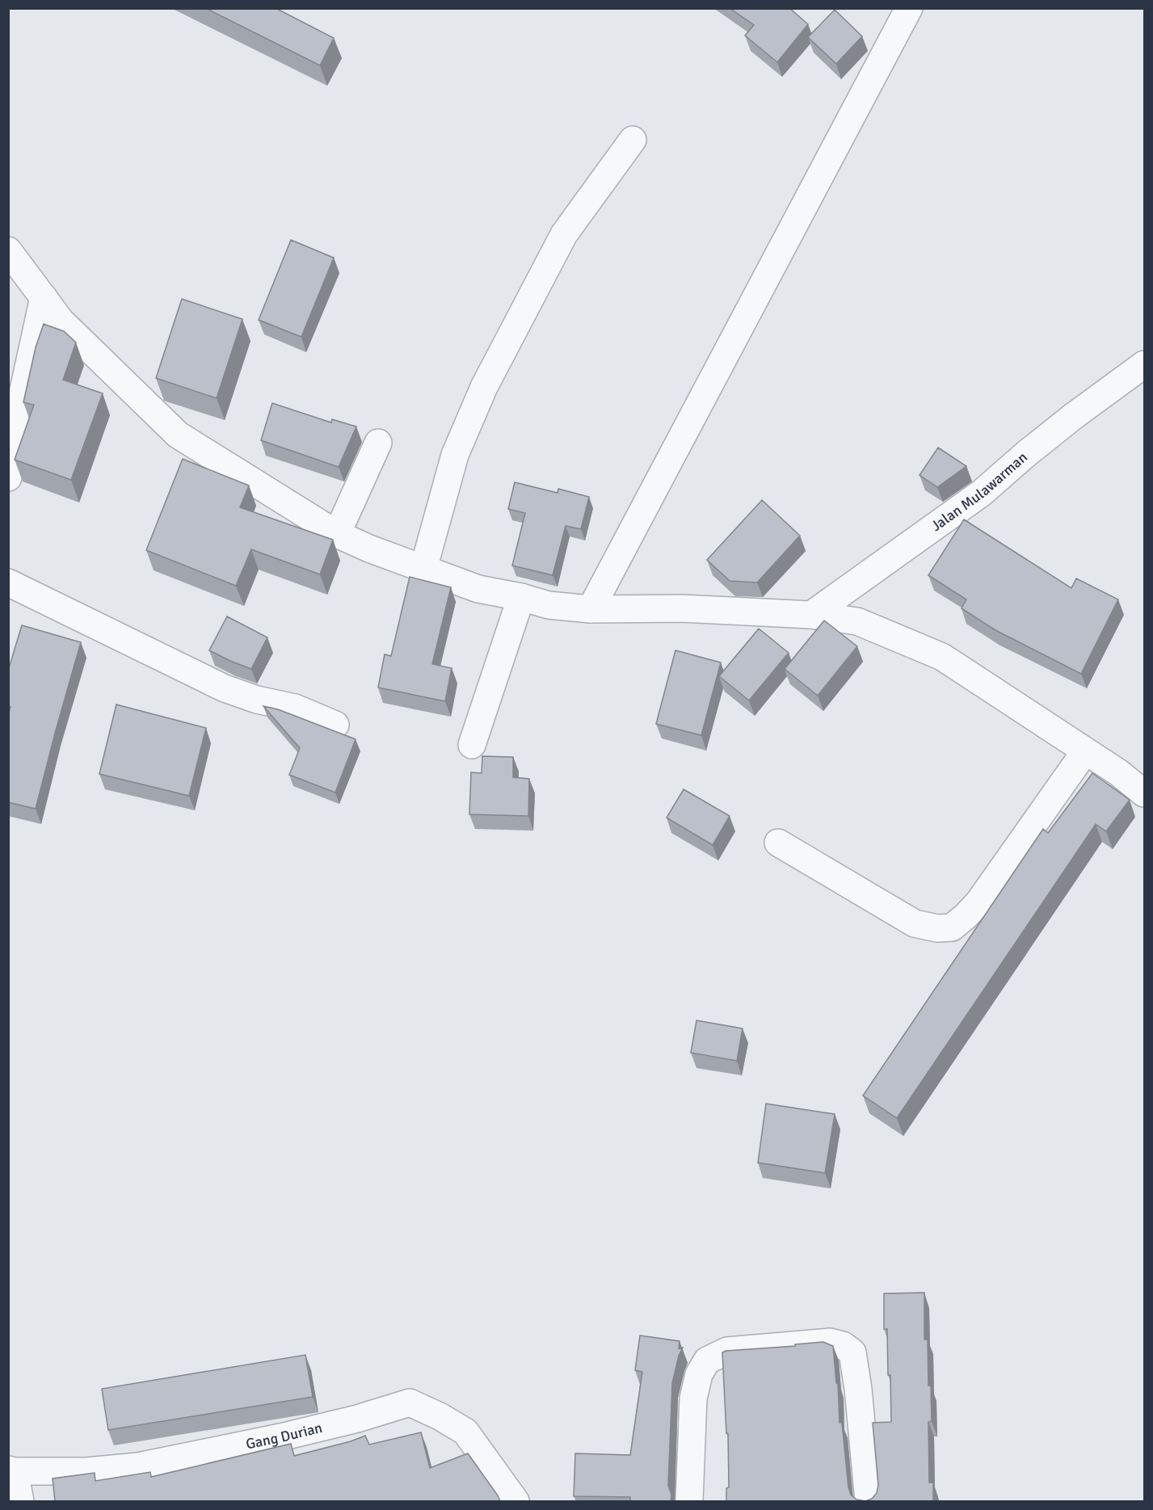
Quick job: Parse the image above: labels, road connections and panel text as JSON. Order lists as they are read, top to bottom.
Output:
{
  "streets": {
    "street": ["Jalan Mulawarman", "Gang Durian"]
  }
}
